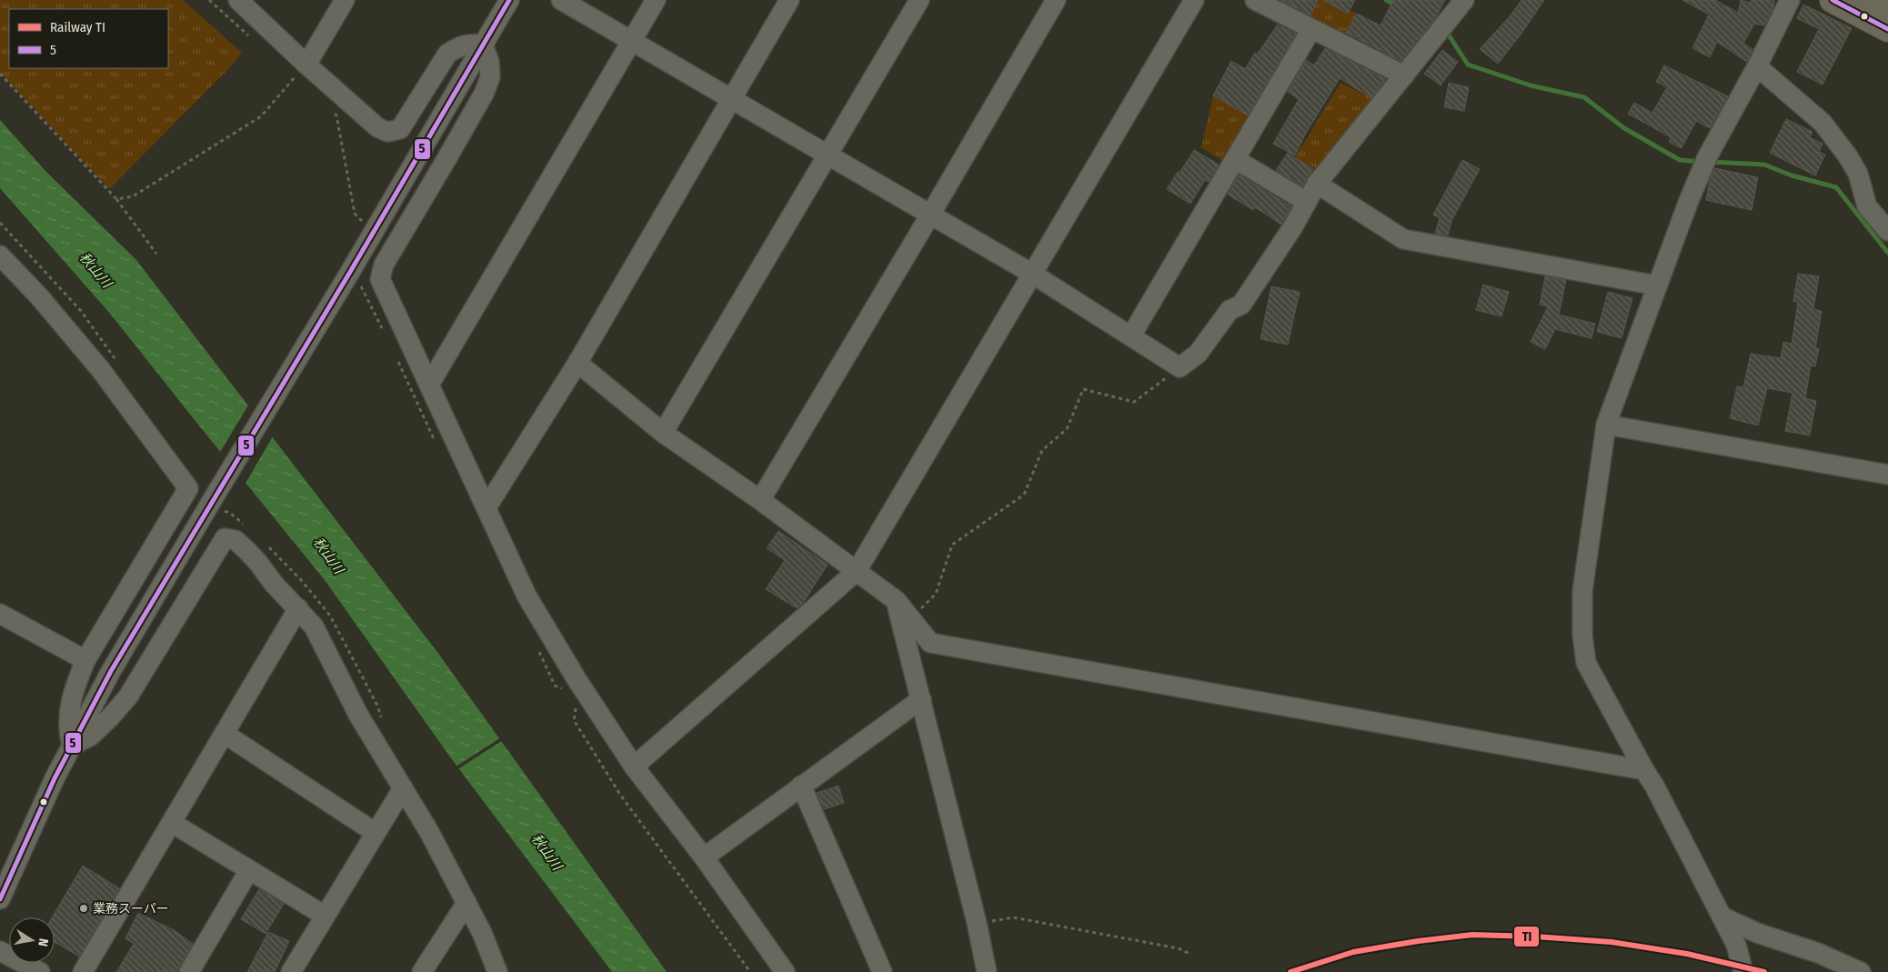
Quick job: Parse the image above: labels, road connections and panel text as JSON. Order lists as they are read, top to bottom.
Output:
{
  "water": ["秋山川"],
  "places": ["業務スーパー"],
  "lines": ["transit line 5", "rail line TI"],
  "legend": ["Railway TI", "5"],
  "north": "right"
}
